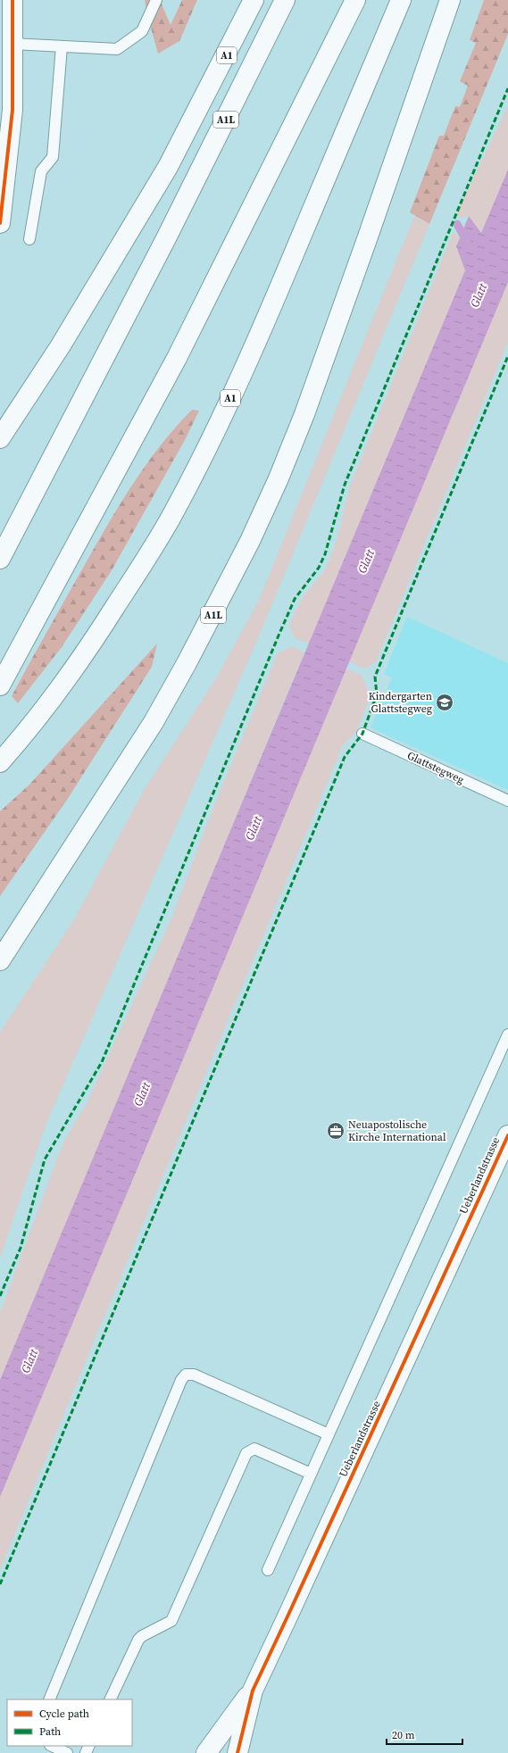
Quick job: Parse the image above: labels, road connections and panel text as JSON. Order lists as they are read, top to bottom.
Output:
{
  "streets": {
    "main road": ["A1", "A1L", "Ueberlandstrasse"],
    "lane": ["Glattstegweg"]
  },
  "water": ["Glatt"],
  "places": {
    "school or university": ["Kindergarten Glattstegweg"],
    "office": ["Neuapostolische Kirche International"]
  },
  "legend": ["Cycle path", "Path"],
  "scale_bar": "20 m"
}
